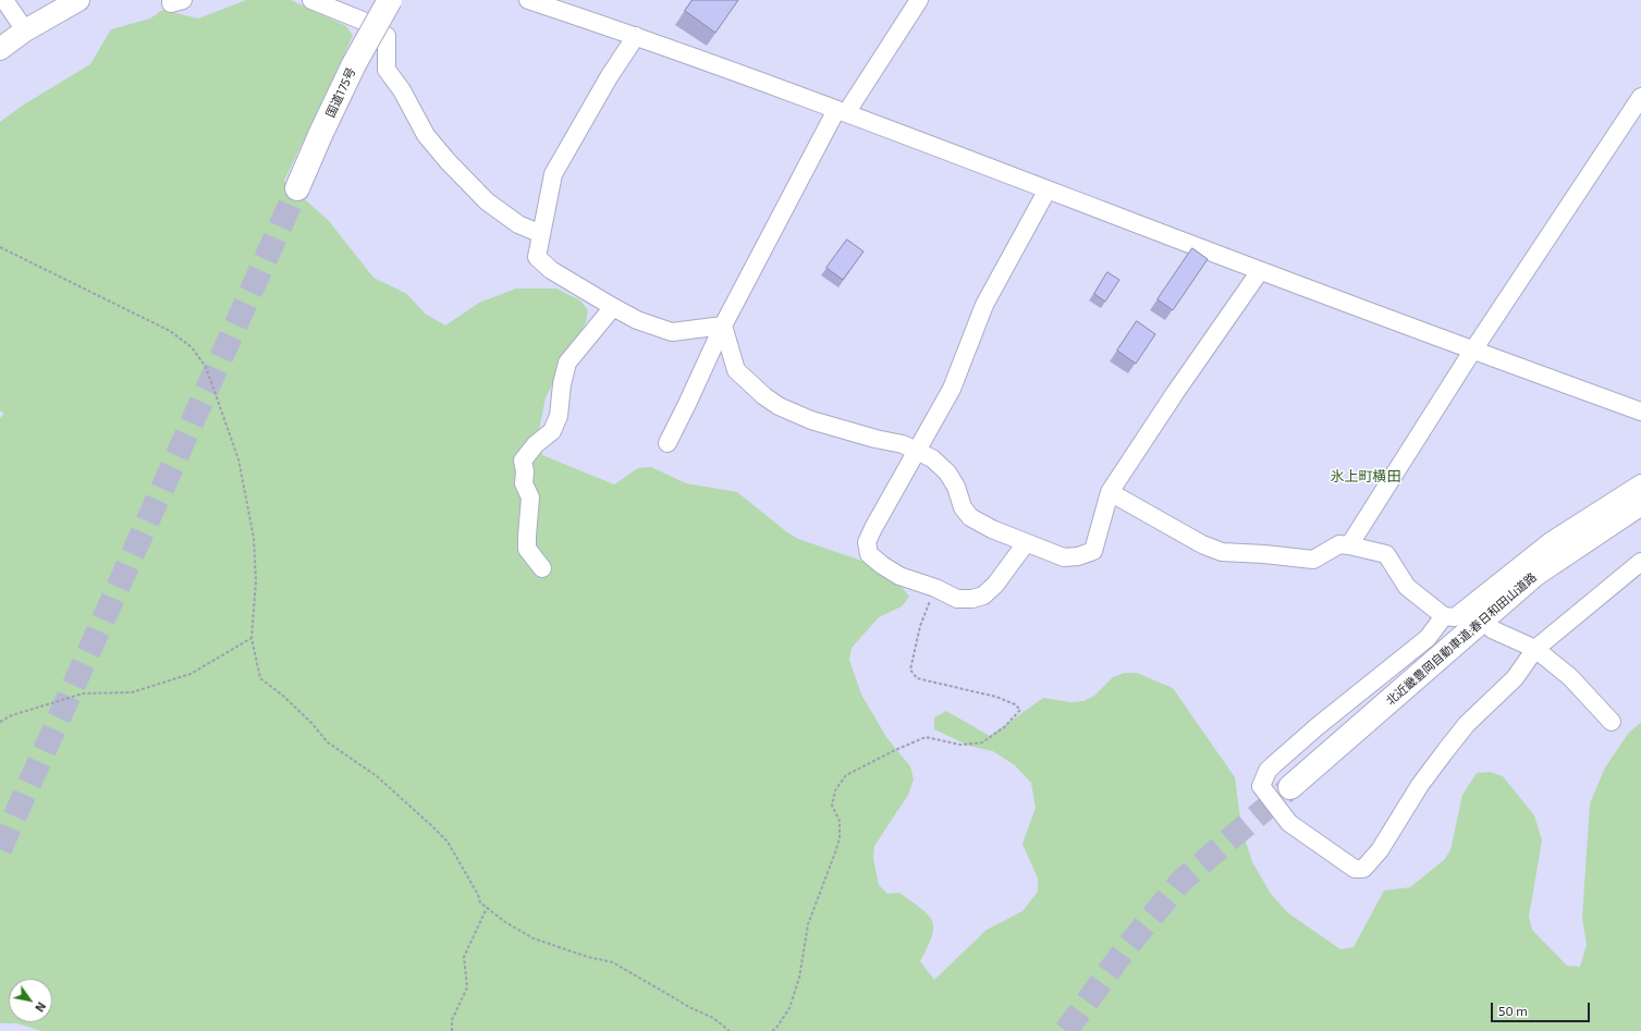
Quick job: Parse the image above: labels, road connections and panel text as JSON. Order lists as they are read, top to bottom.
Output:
{
  "streets": {
    "highway": ["国道175号", "北近畿豊岡自動車道;春日和田山道路"]
  },
  "districts": ["氷上町横田"],
  "scale_bar": "50 m",
  "north": "bottom right"
}
